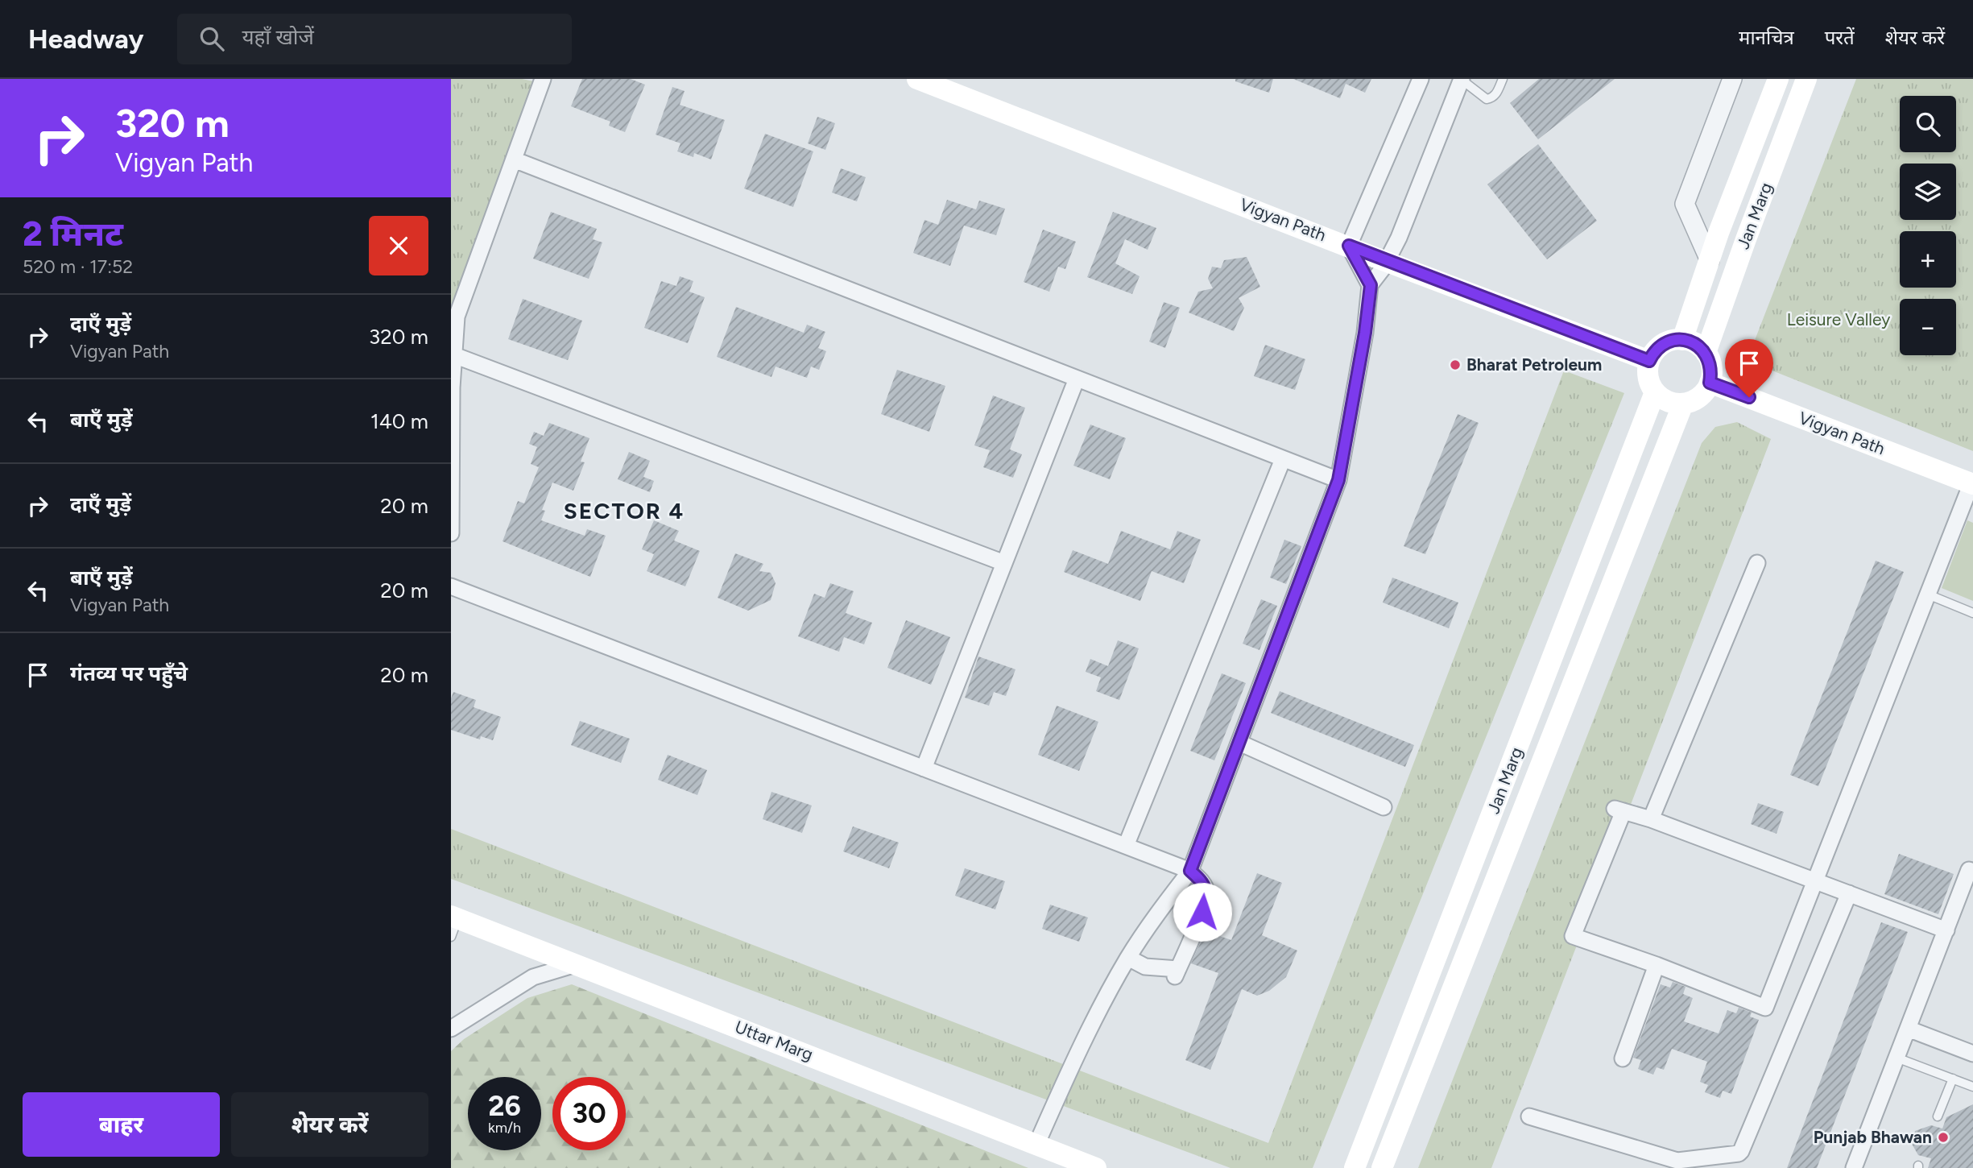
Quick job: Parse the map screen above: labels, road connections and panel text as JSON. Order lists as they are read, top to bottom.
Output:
{
  "streets": {
    "main road": ["Jan Marg", "Vigyan Path", "Uttar Marg"]
  },
  "crossings": [
    ["Jan Marg", "Vigyan Path"]
  ],
  "districts": ["SECTOR 4"],
  "parks": ["Leisure Valley"],
  "places": ["Bharat Petroleum", "Punjab Bhawan"],
  "page": {
    "header": "Headway",
    "search": "यहाँ खोजें",
    "nav": ["मानचित्र", "परतें", "शेयर करें"],
    "turn": ["320 m", "Vigyan Path"],
    "map_buttons": ["+", "−"],
    "heading": ["2 मिनट", "520 m · 17:52"],
    "list": [
      {
        "name": "दाएँ मुड़ें",
        "note": "Vigyan Path",
        "value": "320 m"
      },
      {
        "name": "बाएँ मुड़ें",
        "value": "140 m"
      },
      {
        "name": "दाएँ मुड़ें",
        "value": "20 m"
      },
      {
        "name": "बाएँ मुड़ें",
        "note": "Vigyan Path",
        "value": "20 m"
      },
      {
        "name": "गंतव्य पर पहुँचे",
        "value": "20 m"
      }
    ],
    "speed": "26 km/h",
    "limit": "30",
    "buttons": ["बाहर", "शेयर करें"]
  }
}
